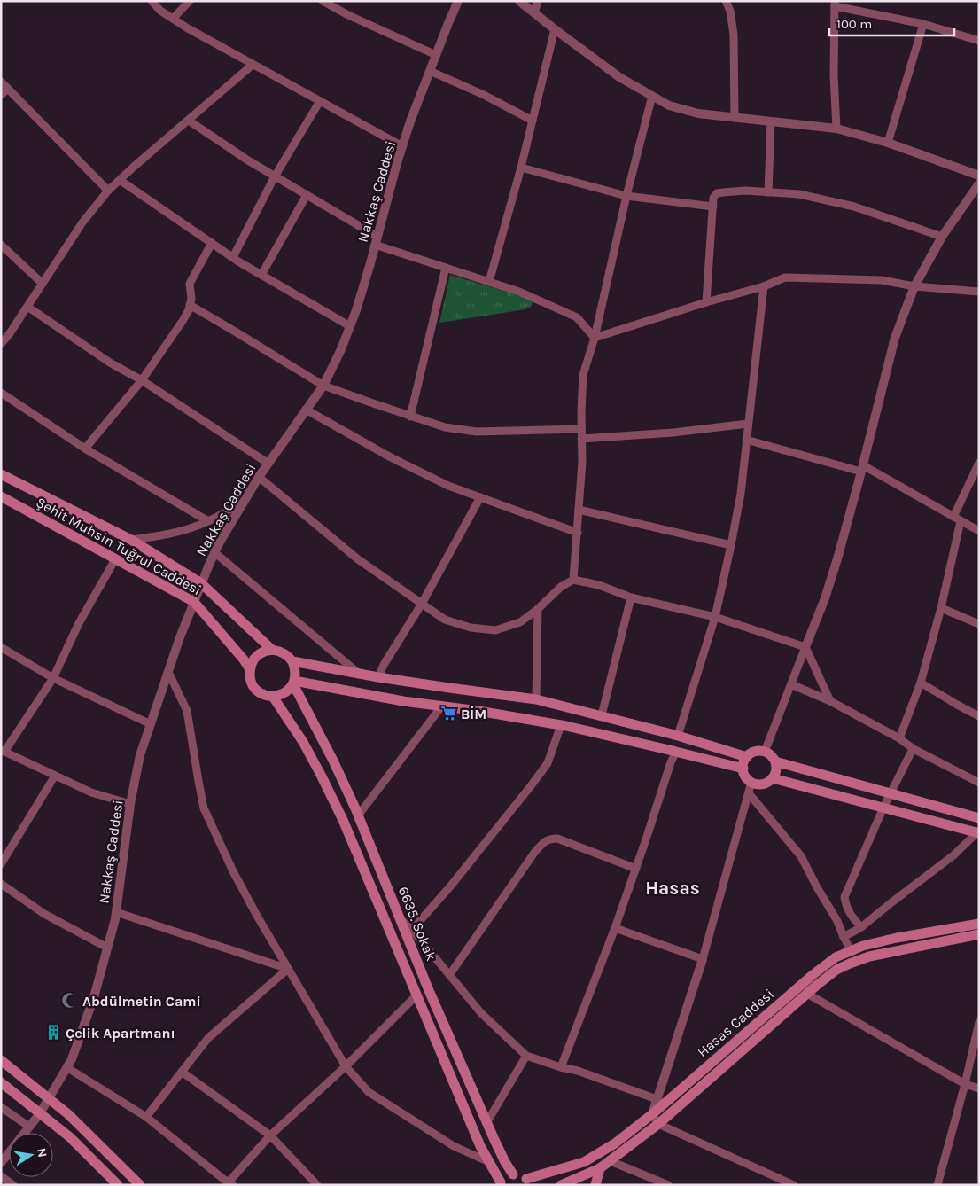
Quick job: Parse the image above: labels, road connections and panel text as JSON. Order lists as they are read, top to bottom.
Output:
{
  "streets": {
    "main road": ["Şehit Muhsin Tuğrul Caddesi", "6635. Sokak", "Hasas Caddesi"],
    "street": ["Nakkaş Caddesi"]
  },
  "crossings": [
    ["Nakkaş Caddesi", "Şehit Muhsin Tuğrul Caddesi"],
    ["Şehit Muhsin Tuğrul Caddesi", "6635. Sokak"]
  ],
  "districts": ["Hasas"],
  "places": {
    "supermarket": ["BİM"],
    "mosque": ["Abdülmetin Cami"],
    "building": ["Çelik Apartmanı"]
  },
  "scale_bar": "100 m",
  "north": "right"
}
